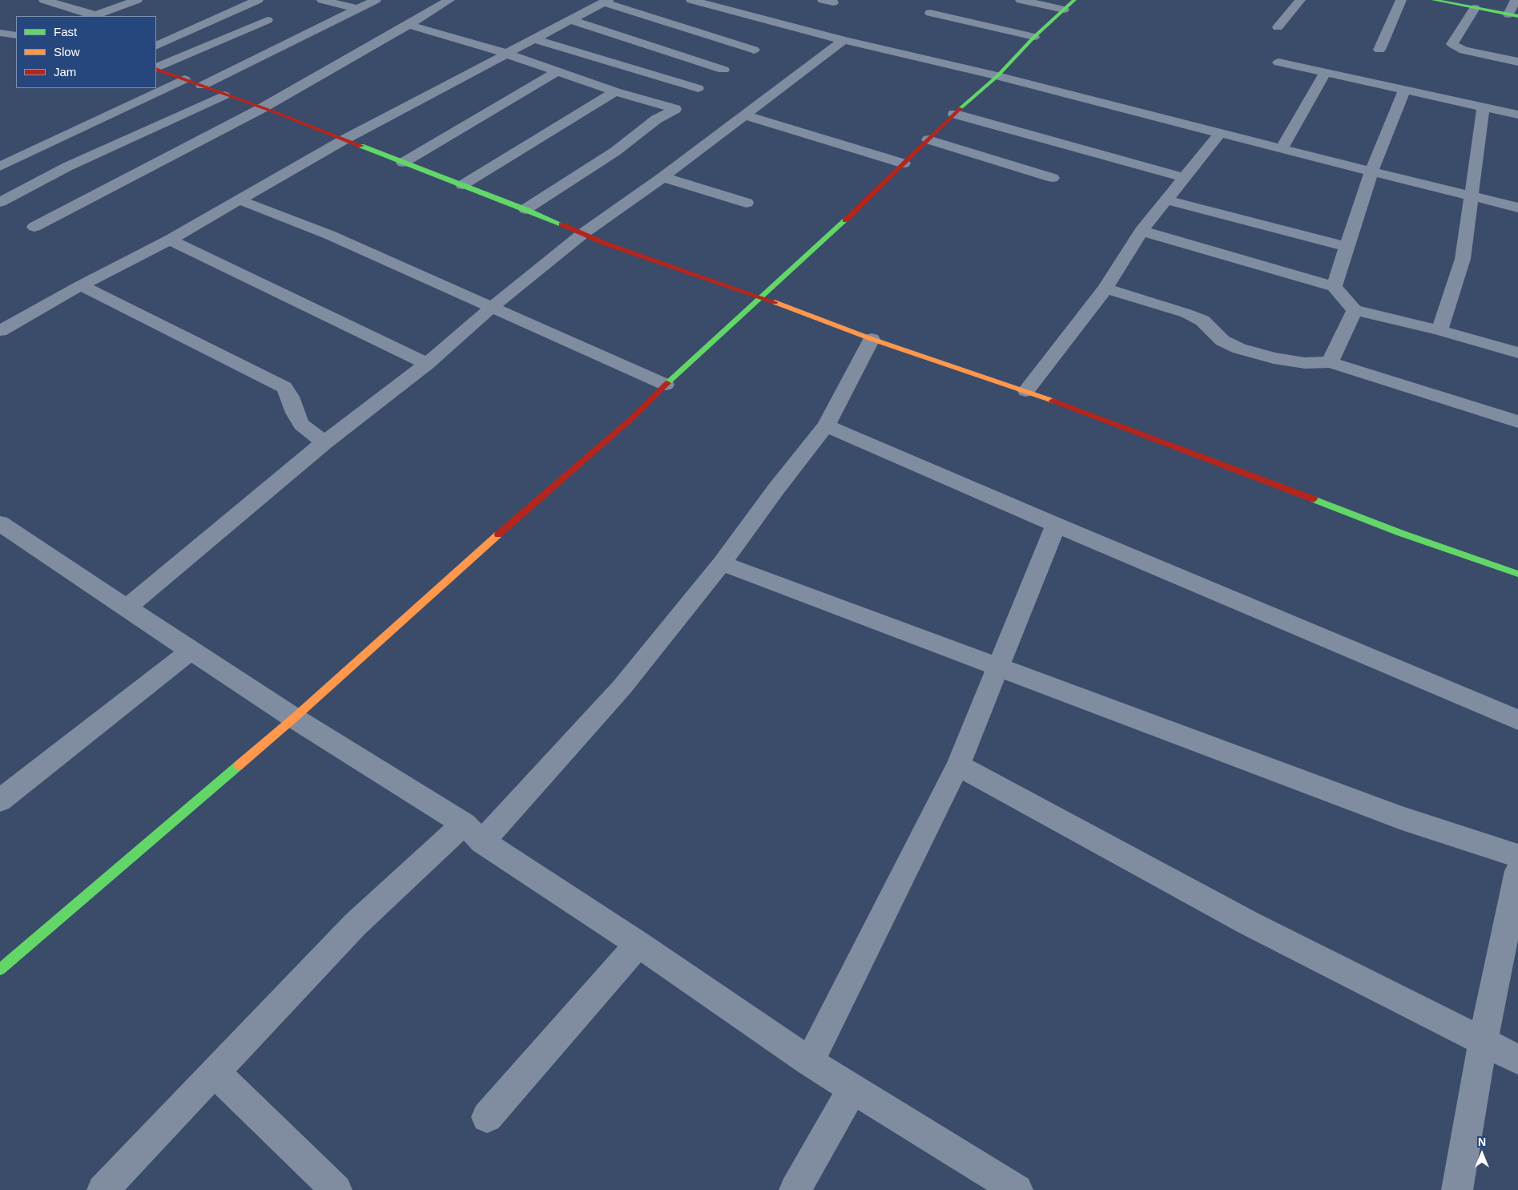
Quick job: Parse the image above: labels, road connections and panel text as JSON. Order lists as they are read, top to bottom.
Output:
{
  "legend": ["Fast", "Slow", "Jam"],
  "north": "top"
}
